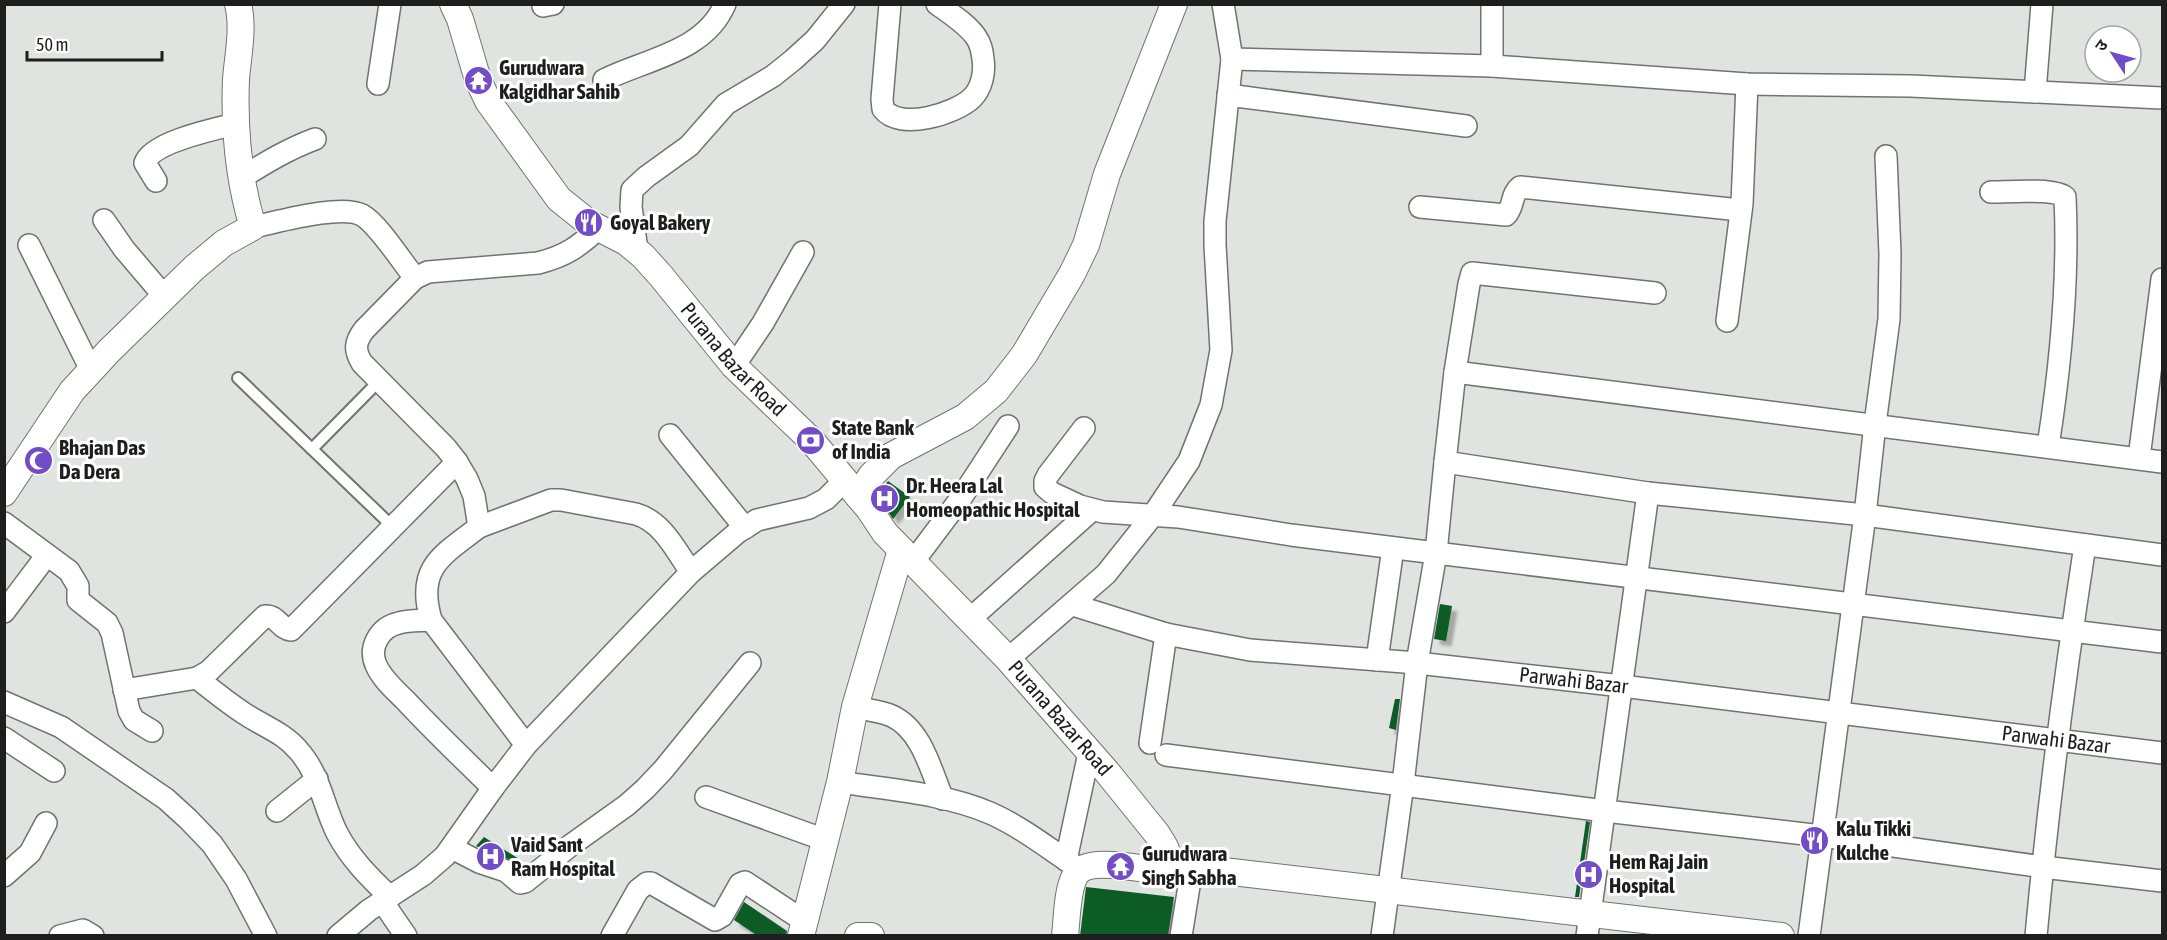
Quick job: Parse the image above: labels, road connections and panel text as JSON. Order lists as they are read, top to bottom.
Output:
{
  "streets": {
    "street": ["Purana Bazar Road", "Parwahi Bazar"]
  },
  "places": {
    "temple": ["Gurudwara Kalgidhar Sahib", "Gurudwara Singh Sabha"],
    "restaurant": ["Goyal Bakery", "Kalu Tikki Kulche"],
    "bank": ["State Bank of India"],
    "mosque": ["Bhajan Das Da Dera"],
    "hospital": ["Dr. Heera Lal Homeopathic Hospital", "Vaid Sant Ram Hospital", "Hem Raj Jain Hospital"]
  },
  "scale_bar": "50 m",
  "north": "top left"
}
